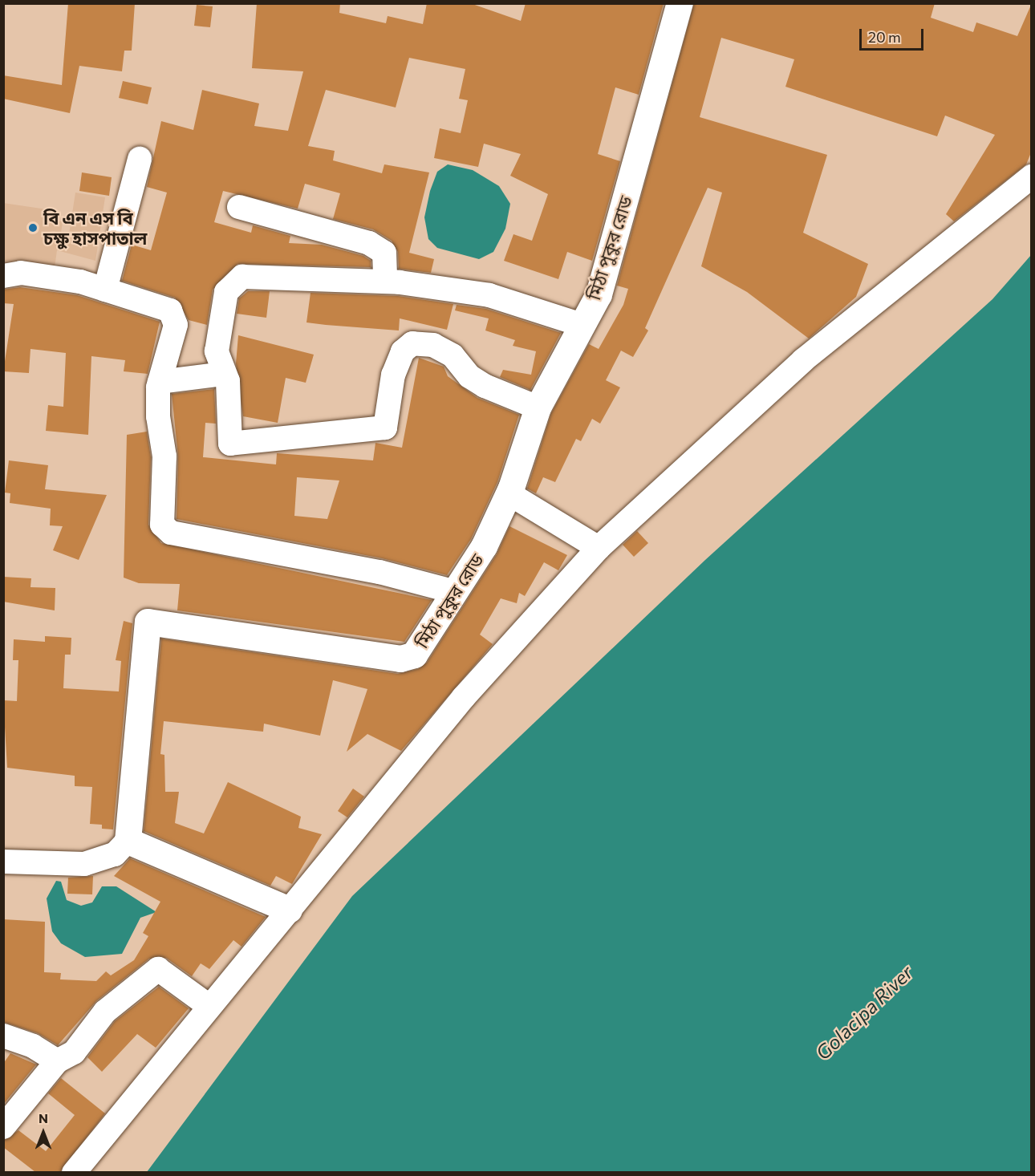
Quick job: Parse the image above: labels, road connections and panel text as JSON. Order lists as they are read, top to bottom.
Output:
{
  "streets": {
    "street": ["মিঠা পুকুর রোড"]
  },
  "water": ["Golacipa River"],
  "places": ["বি এন এস বি চক্ষু হাসপাতাল"],
  "scale_bar": "20 m",
  "north": "top"
}
